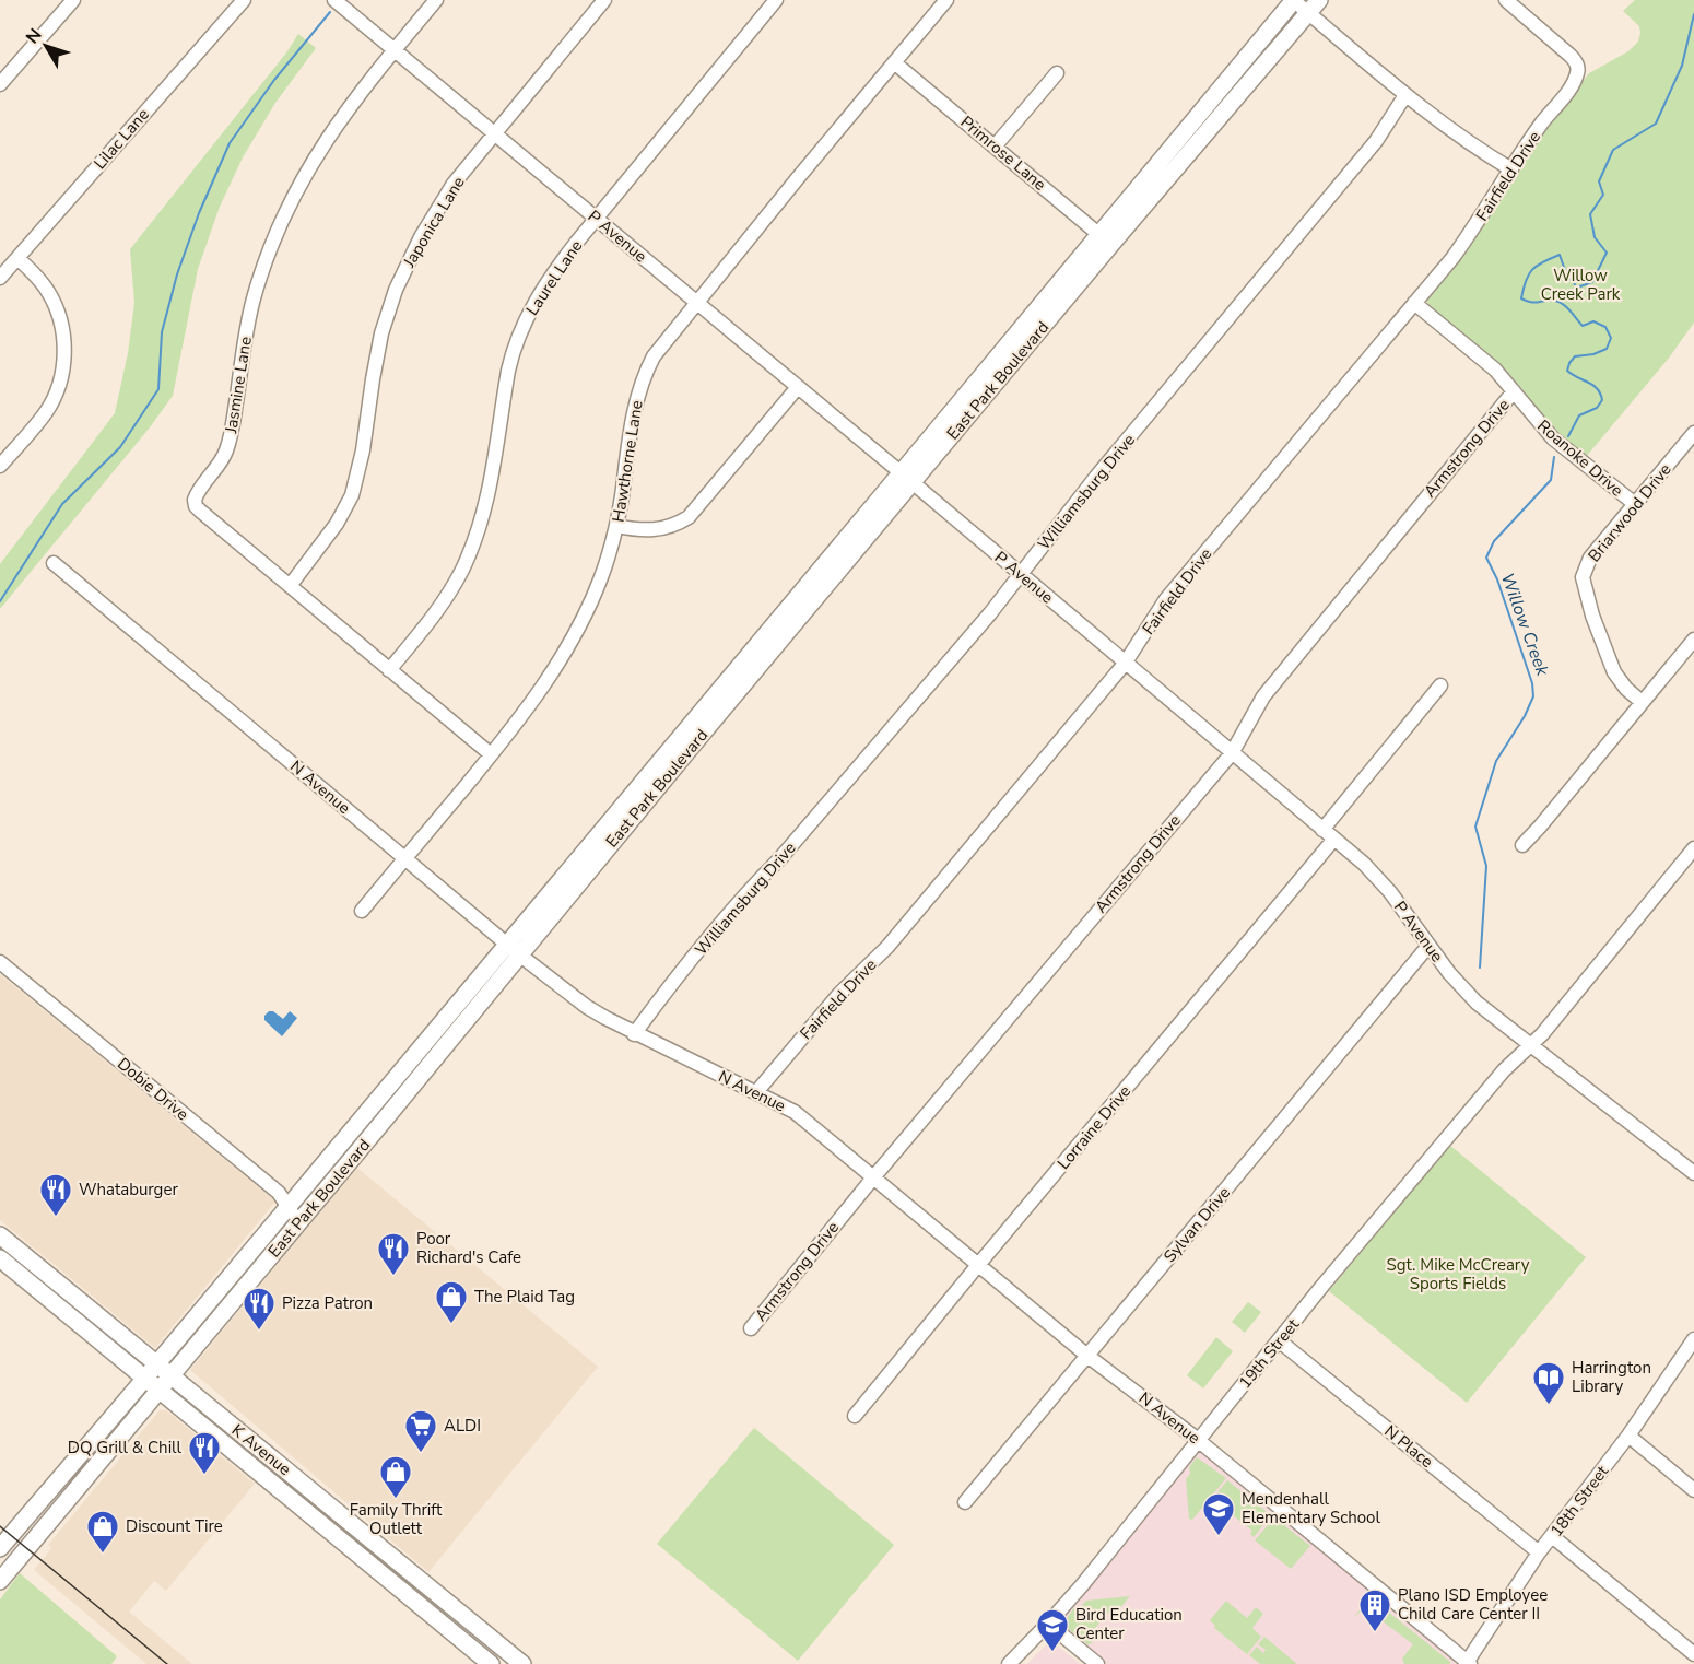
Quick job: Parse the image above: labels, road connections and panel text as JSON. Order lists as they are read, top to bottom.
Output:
{
  "streets": {
    "main road": ["East Park Boulevard", "K Avenue"],
    "street": [
      "Lilac Lane",
      "Primrose Lane",
      "Fairfield Drive",
      "Japonica Lane",
      "P Avenue",
      "Laurel Lane",
      "Jasmine Lane",
      "Armstrong Drive",
      "Roanoke Drive",
      "Hawthorne Lane",
      "Williamsburg Drive",
      "Briarwood Drive",
      "N Avenue",
      "Dobie Drive",
      "Lorraine Drive",
      "Sylvan Drive",
      "19th Street",
      "N Place",
      "18th Street"
    ]
  },
  "crossings": [
    ["Primrose Lane", "East Park Boulevard"],
    ["Primrose Lane", "Hawthorne Lane"],
    ["Fairfield Drive", "P Avenue"],
    ["Fairfield Drive", "Roanoke Drive"],
    ["Fairfield Drive", "N Avenue"],
    ["Japonica Lane", "P Avenue"],
    ["Japonica Lane", "Jasmine Lane"],
    ["P Avenue", "Laurel Lane"],
    ["P Avenue", "East Park Boulevard"],
    ["P Avenue", "Jasmine Lane"],
    ["P Avenue", "Armstrong Drive"],
    ["P Avenue", "Hawthorne Lane"],
    ["P Avenue", "Williamsburg Drive"],
    ["P Avenue", "Lorraine Drive"],
    ["P Avenue", "Sylvan Drive"],
    ["P Avenue", "19th Street"],
    ["Laurel Lane", "Jasmine Lane"],
    ["East Park Boulevard", "N Avenue"],
    ["East Park Boulevard", "Dobie Drive"],
    ["East Park Boulevard", "K Avenue"],
    ["Jasmine Lane", "Hawthorne Lane"],
    ["Armstrong Drive", "Roanoke Drive"],
    ["Armstrong Drive", "N Avenue"],
    ["Roanoke Drive", "Briarwood Drive"],
    ["Hawthorne Lane", "N Avenue"],
    ["Williamsburg Drive", "N Avenue"],
    ["N Avenue", "Lorraine Drive"],
    ["N Avenue", "Sylvan Drive"],
    ["N Avenue", "19th Street"],
    ["N Avenue", "18th Street"],
    ["19th Street", "N Place"],
    ["N Place", "18th Street"]
  ],
  "water": ["Willow Creek"],
  "parks": ["Willow Creek Park", "Sgt. Mike McCreary Sports Fields"],
  "places": {
    "restaurant": [
      "Whataburger",
      "Poor Richard's Cafe",
      "Pizza Patron",
      "DQ Grill & Chill"
    ],
    "shop": ["The Plaid Tag", "Family Thrift Outlett", "Discount Tire"],
    "library": ["Harrington Library"],
    "supermarket": ["ALDI"],
    "school or university": ["Mendenhall Elementary School", "Bird Education Center"],
    "building": ["Plano ISD Employee Child Care Center II"]
  },
  "north": "top left"
}
